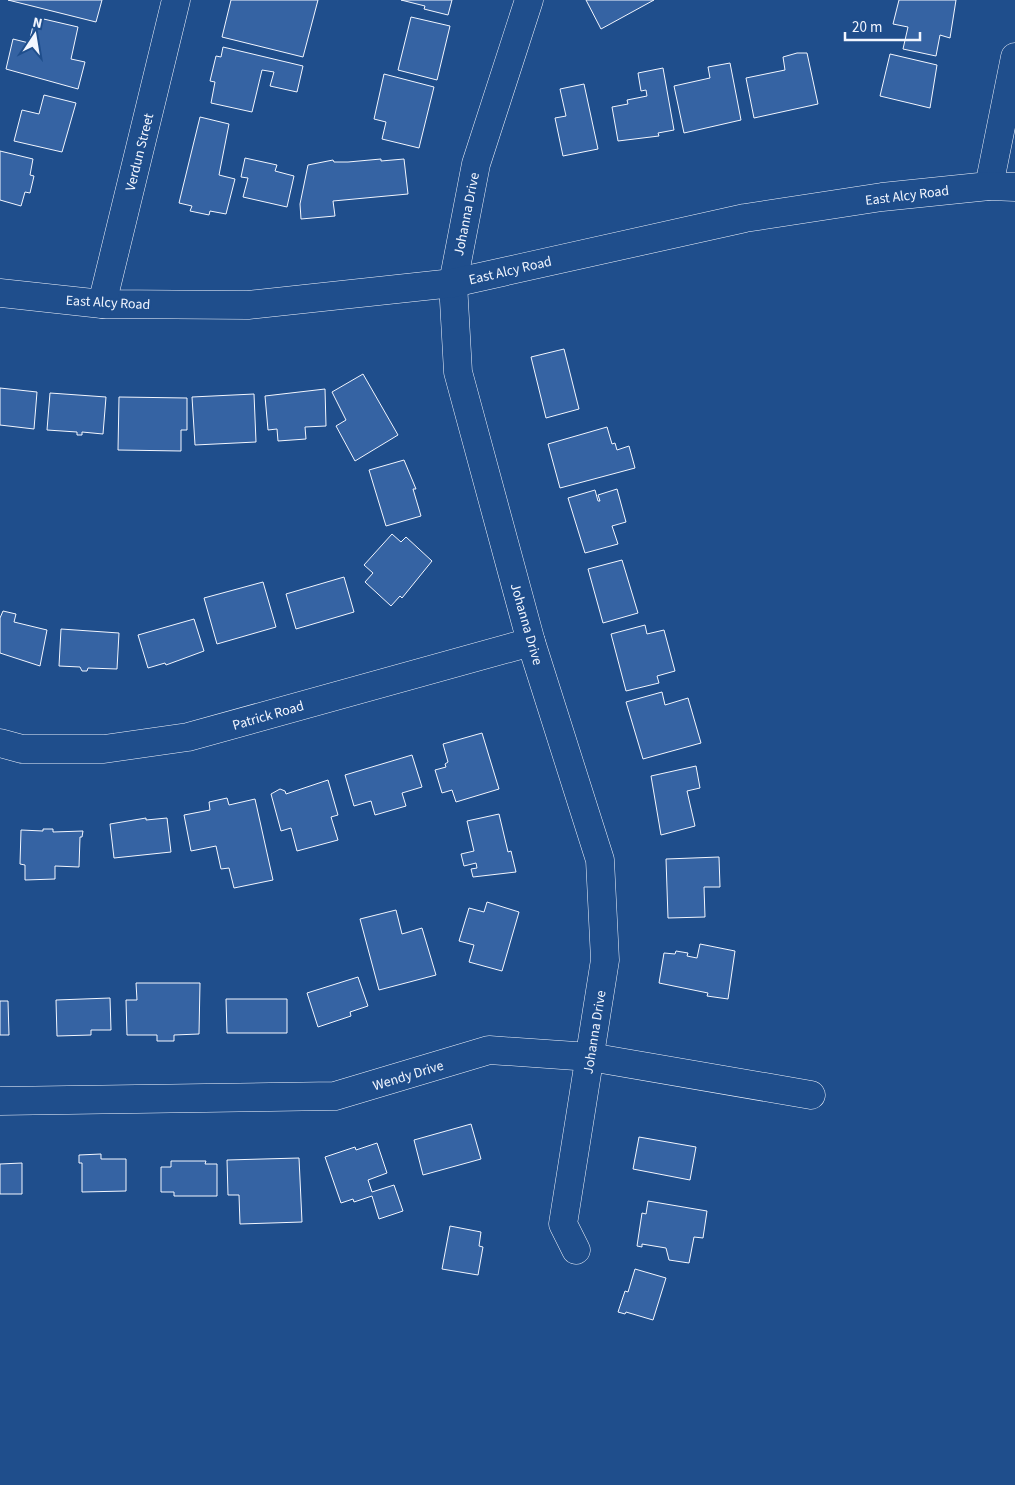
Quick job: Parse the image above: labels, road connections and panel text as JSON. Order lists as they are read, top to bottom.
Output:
{
  "streets": {
    "street": [
      "Verdun Street",
      "East Alcy Road",
      "Johanna Drive",
      "Patrick Road",
      "Wendy Drive"
    ]
  },
  "crossings": [
    ["Verdun Street", "East Alcy Road"],
    ["East Alcy Road", "Johanna Drive"],
    ["Johanna Drive", "Patrick Road"],
    ["Johanna Drive", "Wendy Drive"]
  ],
  "scale_bar": "20 m",
  "north": "top"
}
